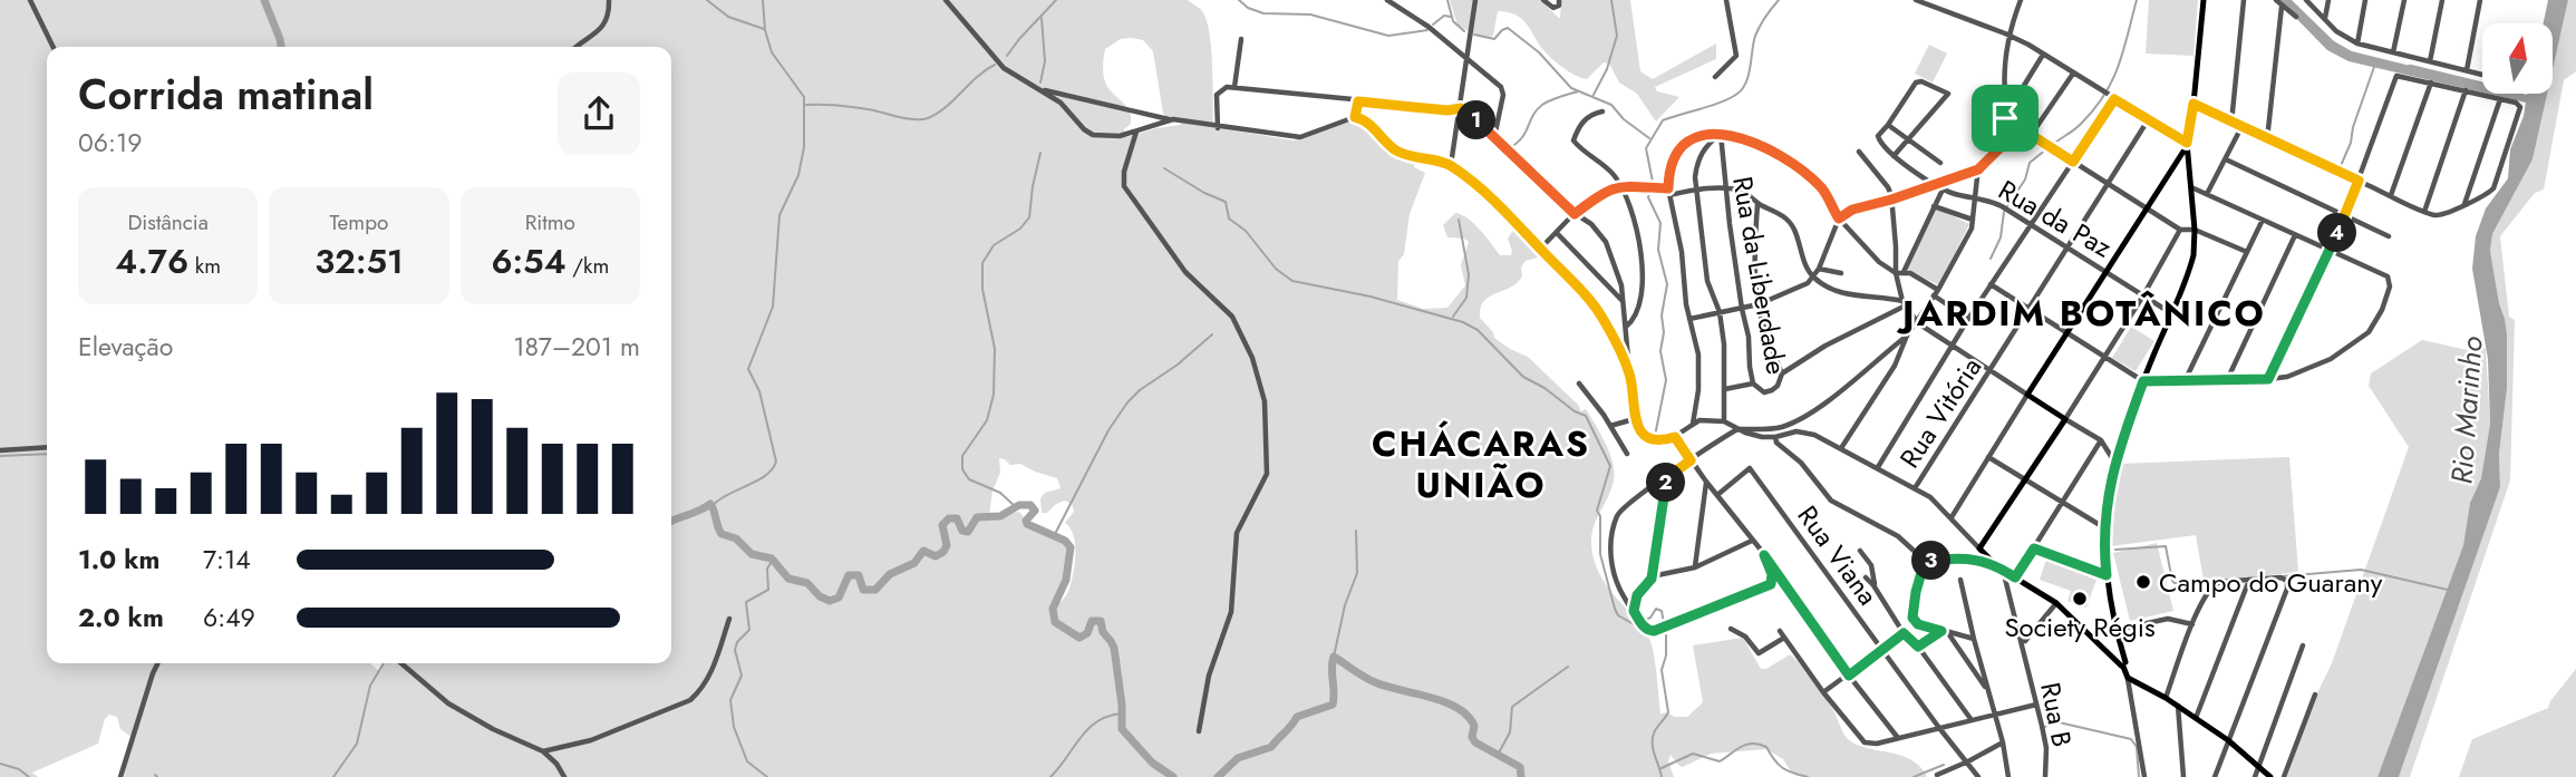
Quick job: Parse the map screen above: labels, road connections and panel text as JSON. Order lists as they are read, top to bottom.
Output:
{
  "streets": {
    "street": [
      "Rua da Paz",
      "Rua da Liberdade",
      "Rua Vitória",
      "Rua Viana",
      "Rua B"
    ]
  },
  "crossings": [
    ["Rua da Paz", "Rua Vitória"]
  ],
  "districts": ["JARDIM BOTÂNICO", "CHÁCARAS UNIÃO"],
  "water": ["Rio Marinho"],
  "places": ["Campo do Guarany", "Society Régis"],
  "north": "top",
  "page": {
    "heading": ["Corrida matinal", "06:19"],
    "pins": [
      "1",
      "4",
      "2",
      "3"
    ],
    "stats": [
      ["Distância", "4.76 km"],
      ["Tempo", "32:51"],
      ["Ritmo", "6:54 /km"]
    ],
    "chart": ["Elevação", "187–201 m"],
    "list": [
      {
        "name": "1.0 km",
        "note": "7:14"
      },
      {
        "name": "2.0 km",
        "note": "6:49"
      }
    ]
  }
}
